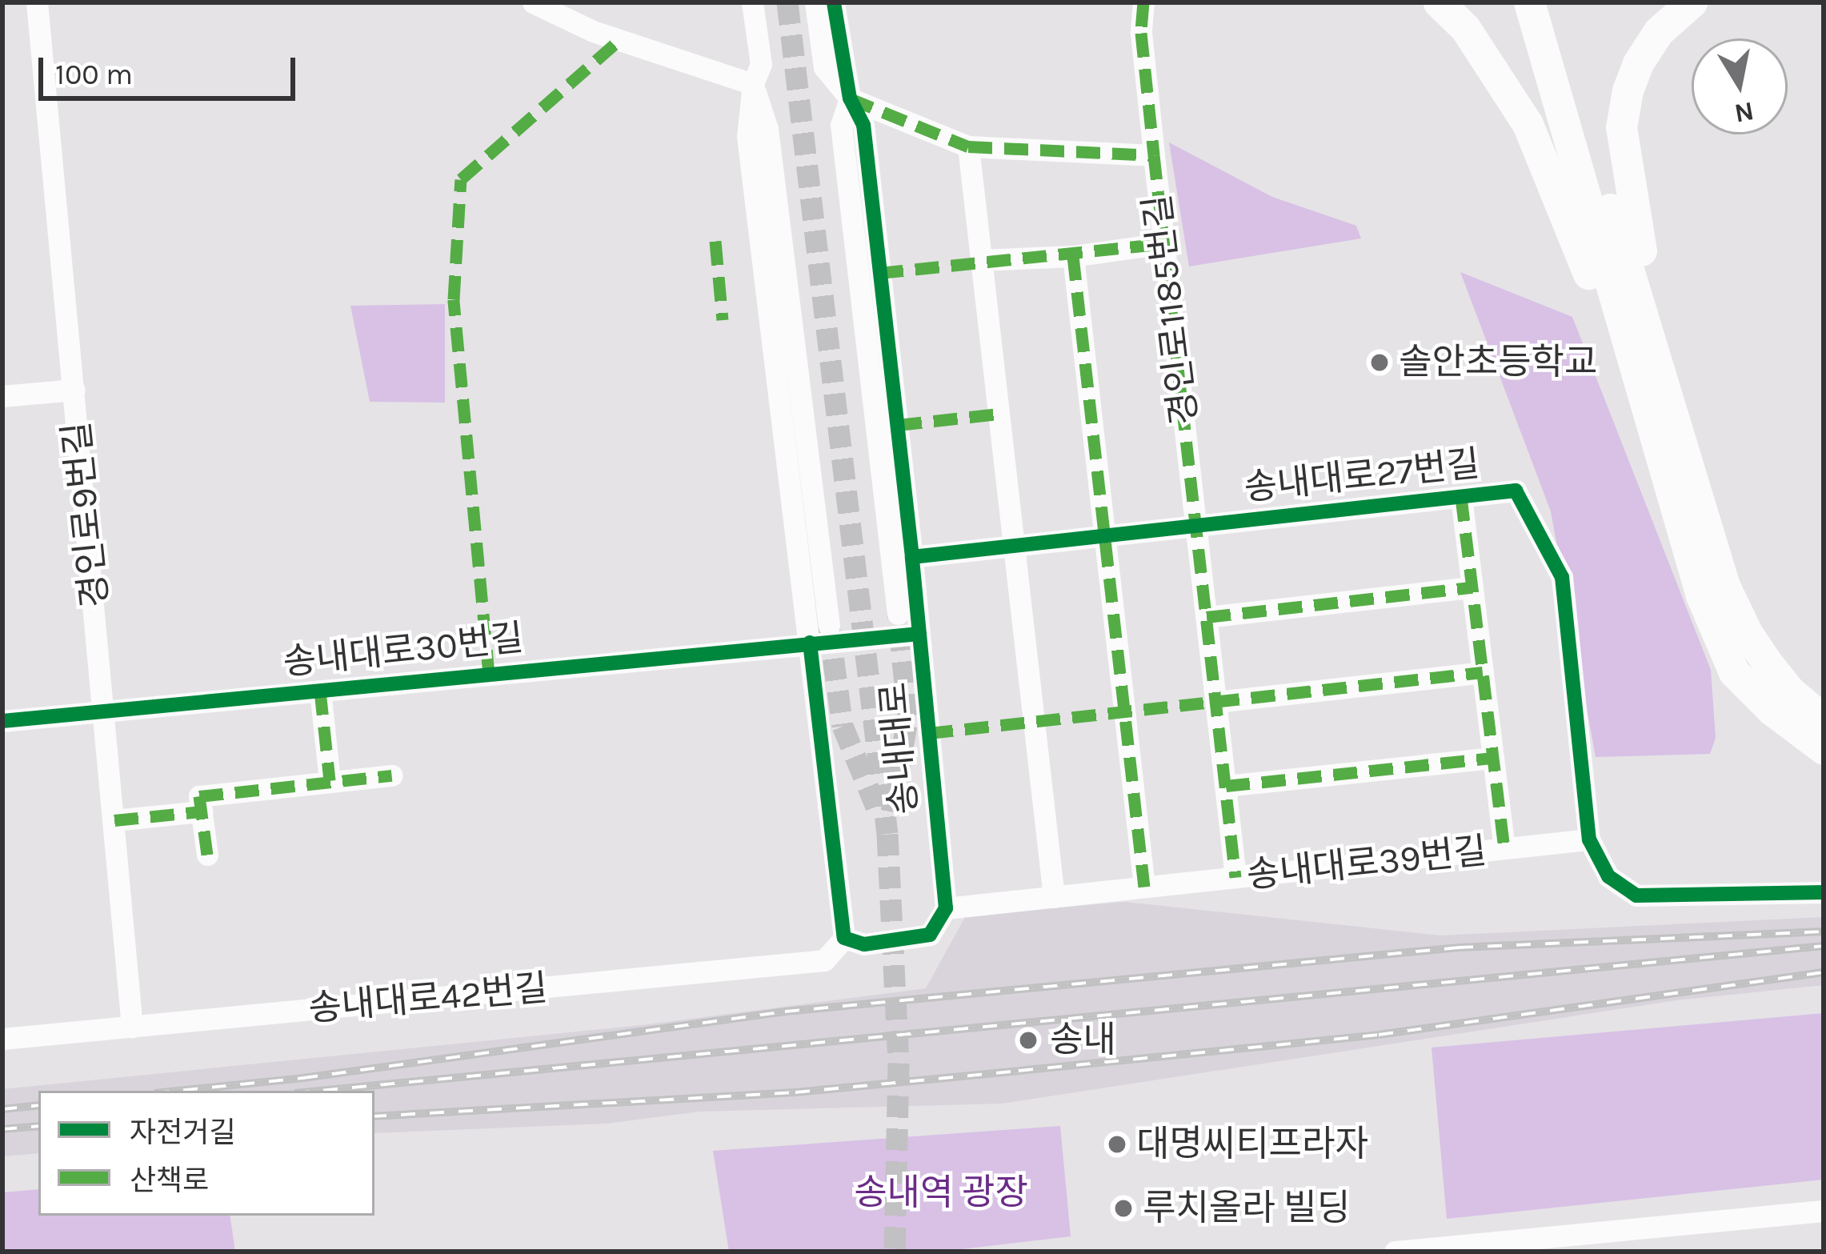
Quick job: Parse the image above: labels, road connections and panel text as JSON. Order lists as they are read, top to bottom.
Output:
{
  "streets": {
    "street": [
      "경인로1185번길",
      "송내대로27번길",
      "경인로9번길",
      "송내대로30번길",
      "송내대로",
      "송내대로39번길",
      "송내대로42번길"
    ]
  },
  "crossings": [
    ["경인로1185번길", "송내대로27번길"],
    ["경인로1185번길", "송내대로39번길"],
    ["송내대로27번길", "송내대로"],
    ["송내대로27번길", "송내대로39번길"],
    ["경인로9번길", "송내대로30번길"],
    ["경인로9번길", "송내대로42번길"],
    ["송내대로30번길", "송내대로"],
    ["송내대로", "송내대로39번길"],
    ["송내대로", "송내대로42번길"]
  ],
  "parks": ["송내역 광장"],
  "places": [
    "솔안초등학교",
    "송내",
    "대명씨티프라자",
    "루치올라 빌딩"
  ],
  "legend": ["자전거길", "산책로"],
  "scale_bar": "100 m",
  "north": "bottom"
}
